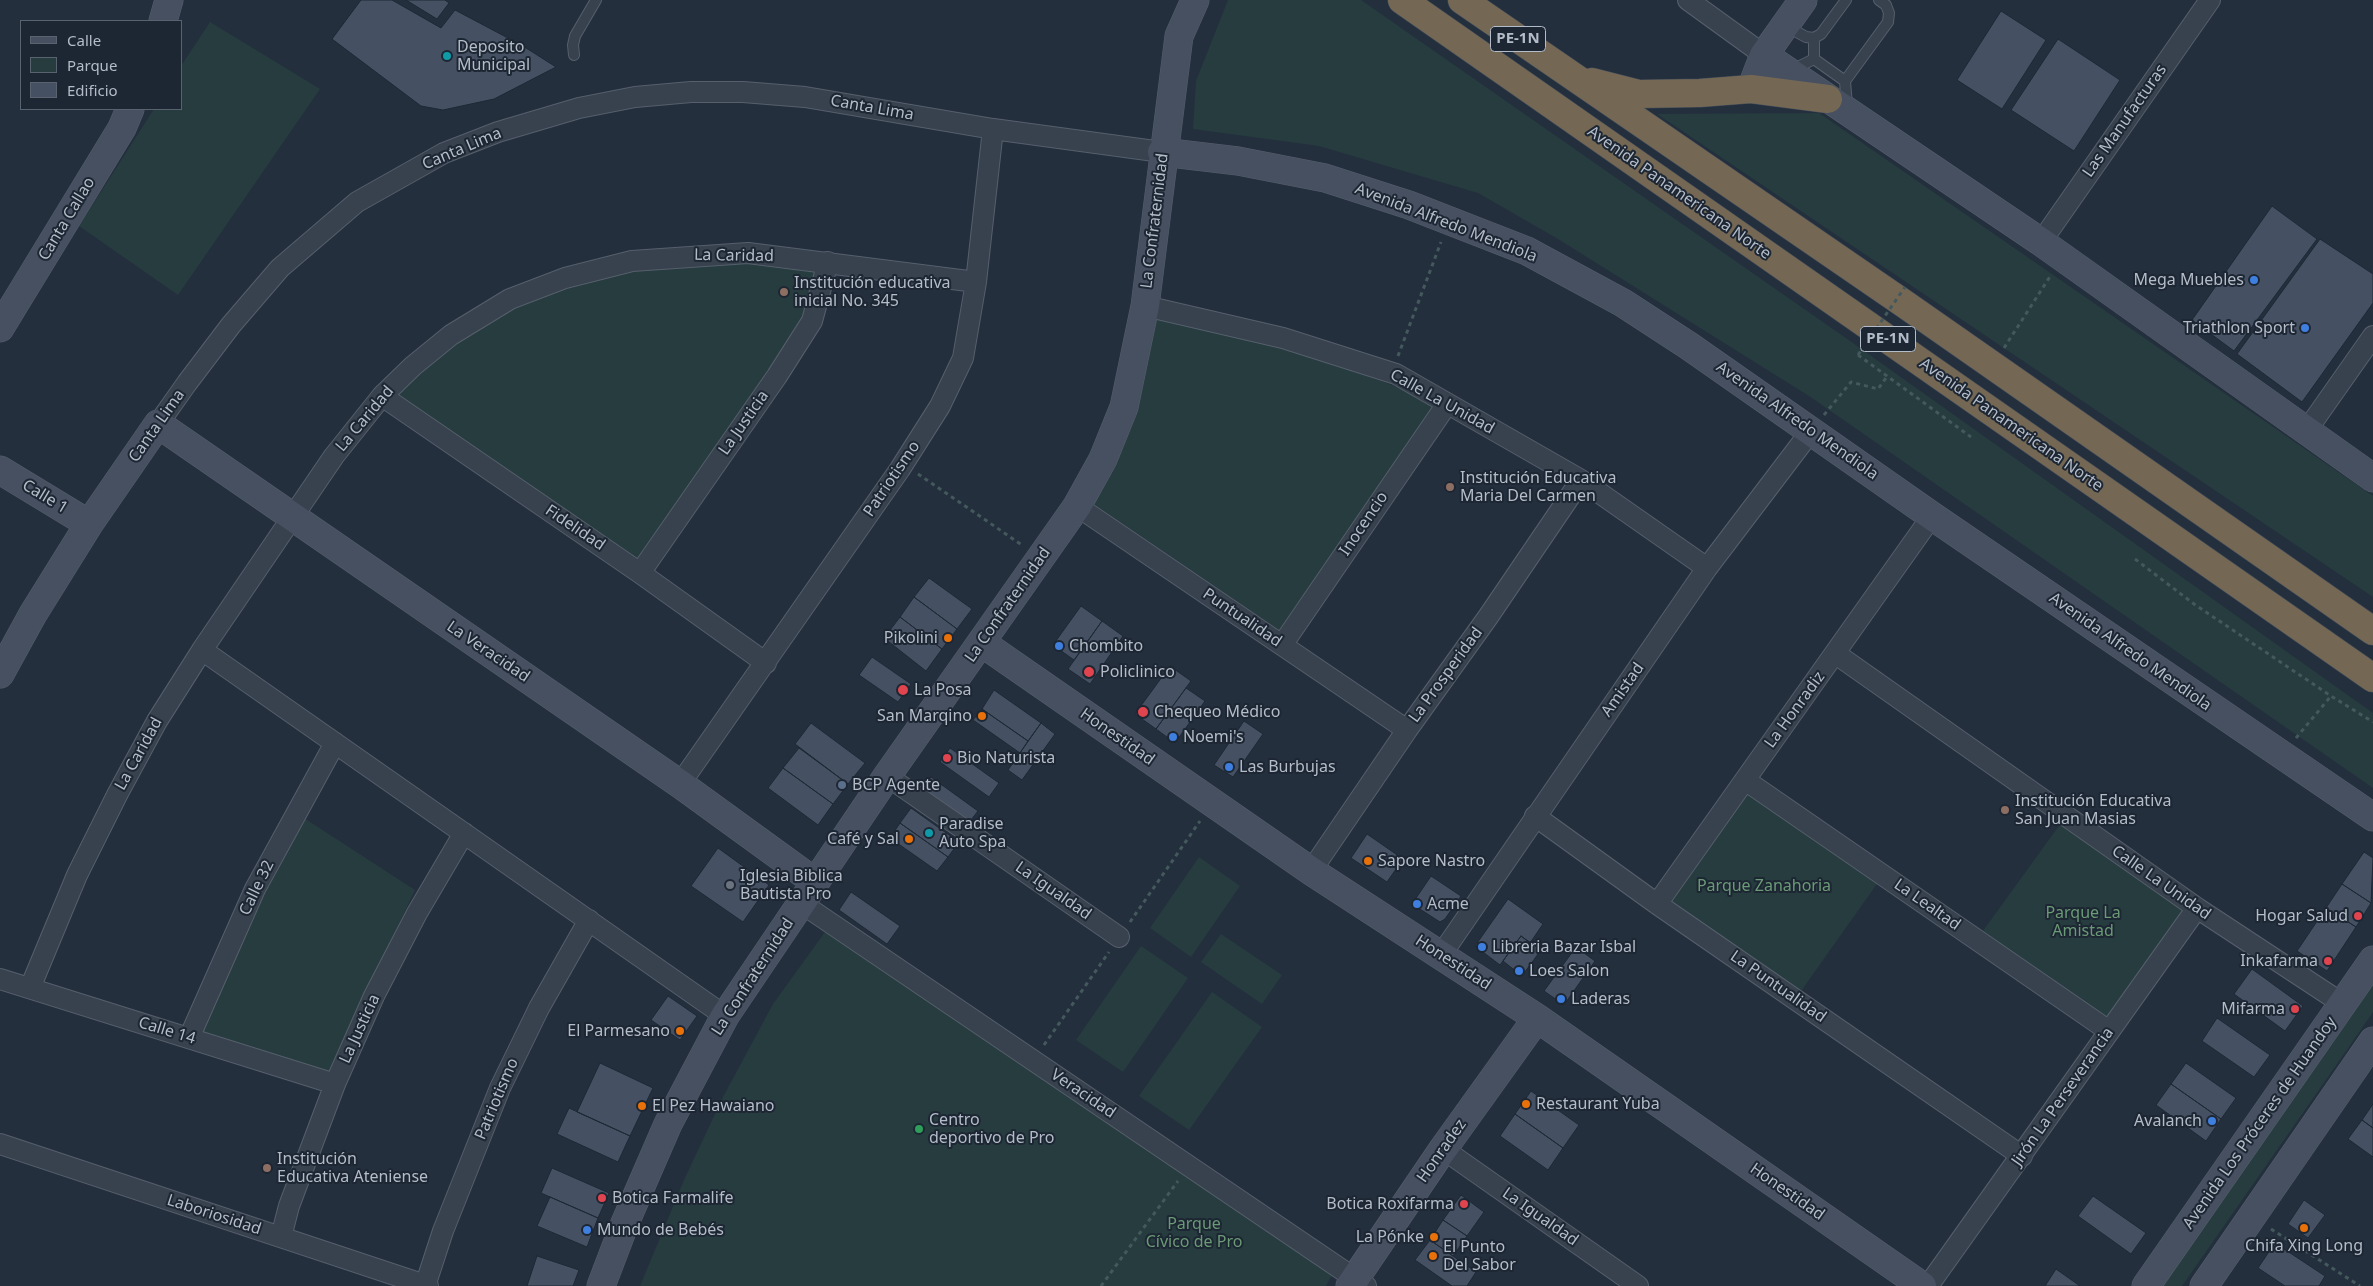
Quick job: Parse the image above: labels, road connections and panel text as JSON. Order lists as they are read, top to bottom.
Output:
{
  "streets": {
    "highway": ["PE-1N", "Avenida Panamericana Norte"],
    "street": [
      "Canta Lima",
      "Las Manufacturas",
      "Canta Callao",
      "La Confraternidad",
      "Avenida Alfredo Mendiola",
      "La Caridad",
      "Calle La Unidad",
      "La Justicia",
      "Patriotismo",
      "Calle 1",
      "Inocencio",
      "Fidelidad",
      "Puntualidad",
      "La Veracidad",
      "La Prosperidad",
      "Amistad",
      "La Honradiz",
      "Honestidad",
      "Calle 32",
      "La Igualdad",
      "La Lealtad",
      "La Puntualidad",
      "Calle 14",
      "Veracidad",
      "Jirón La Perseverancia",
      "Avenida Los Próceres de Huandoy",
      "Honradez",
      "Laboriosidad"
    ]
  },
  "crossings": [
    ["Canta Lima", "La Confraternidad"],
    ["Canta Lima", "Avenida Alfredo Mendiola"],
    ["Canta Lima", "Patriotismo"],
    ["Canta Lima", "Calle 1"],
    ["Canta Lima", "La Veracidad"],
    ["La Confraternidad", "Avenida Alfredo Mendiola"],
    ["La Confraternidad", "Calle La Unidad"],
    ["La Confraternidad", "Puntualidad"],
    ["La Confraternidad", "La Veracidad"],
    ["La Confraternidad", "Honestidad"],
    ["La Confraternidad", "La Igualdad"],
    ["La Confraternidad", "Veracidad"],
    ["Avenida Alfredo Mendiola", "Amistad"],
    ["Avenida Alfredo Mendiola", "La Honradiz"],
    ["La Caridad", "La Justicia"],
    ["La Caridad", "Patriotismo"],
    ["La Caridad", "Fidelidad"],
    ["La Caridad", "La Veracidad"],
    ["La Caridad", "Calle 14"],
    ["Calle La Unidad", "Inocencio"],
    ["Calle La Unidad", "La Prosperidad"],
    ["Calle La Unidad", "Amistad"],
    ["Calle La Unidad", "La Honradiz"],
    ["Calle La Unidad", "Jirón La Perseverancia"],
    ["Calle La Unidad", "Avenida Los Próceres de Huandoy"],
    ["La Justicia", "Fidelidad"],
    ["La Justicia", "Calle 14"],
    ["La Justicia", "Laboriosidad"],
    ["Patriotismo", "Fidelidad"],
    ["Patriotismo", "La Veracidad"],
    ["Patriotismo", "Laboriosidad"],
    ["Inocencio", "Puntualidad"],
    ["Puntualidad", "La Prosperidad"],
    ["La Veracidad", "Veracidad"],
    ["La Prosperidad", "Honestidad"],
    ["Amistad", "Honestidad"],
    ["Amistad", "La Puntualidad"],
    ["La Honradiz", "La Lealtad"],
    ["La Honradiz", "La Puntualidad"],
    ["Honestidad", "Honradez"],
    ["Calle 32", "Calle 14"],
    ["La Igualdad", "Honradez"],
    ["La Lealtad", "Jirón La Perseverancia"],
    ["La Puntualidad", "Jirón La Perseverancia"],
    ["Veracidad", "Honradez"]
  ],
  "parks": ["Parque Zanahoria", "Parque La Amistad", "Parque Cívico de Pro"],
  "places": [
    "Deposito Municipal",
    "Mega Muebles",
    "Institución educativa inicial No. 345",
    "Triathlon Sport",
    "Institución Educativa Maria Del Carmen",
    "Pikolini",
    "Chombito",
    "Policlinico",
    "La Posa",
    "Chequeo Médico",
    "San Marqino",
    "Noemi's",
    "Bio Naturista",
    "Las Burbujas",
    "BCP Agente",
    "Institución Educativa San Juan Masias",
    "Paradise Auto Spa",
    "Café y Sal",
    "Sapore Nastro",
    "Iglesia Biblica Bautista Pro",
    "Acme",
    "Hogar Salud",
    "Libreria Bazar Isbal",
    "Inkafarma",
    "Loes Salon",
    "Laderas",
    "Mifarma",
    "El Parmesano",
    "Restaurant Yuba",
    "El Pez Hawaiano",
    "Avalanch",
    "Centro deportivo de Pro",
    "Institución Educativa Ateniense",
    "Botica Farmalife",
    "Botica Roxifarma",
    "Chifa Xing Long",
    "Mundo de Bebés",
    "La Pónke",
    "El Punto Del Sabor"
  ],
  "legend": ["Calle", "Parque", "Edificio"]
}
